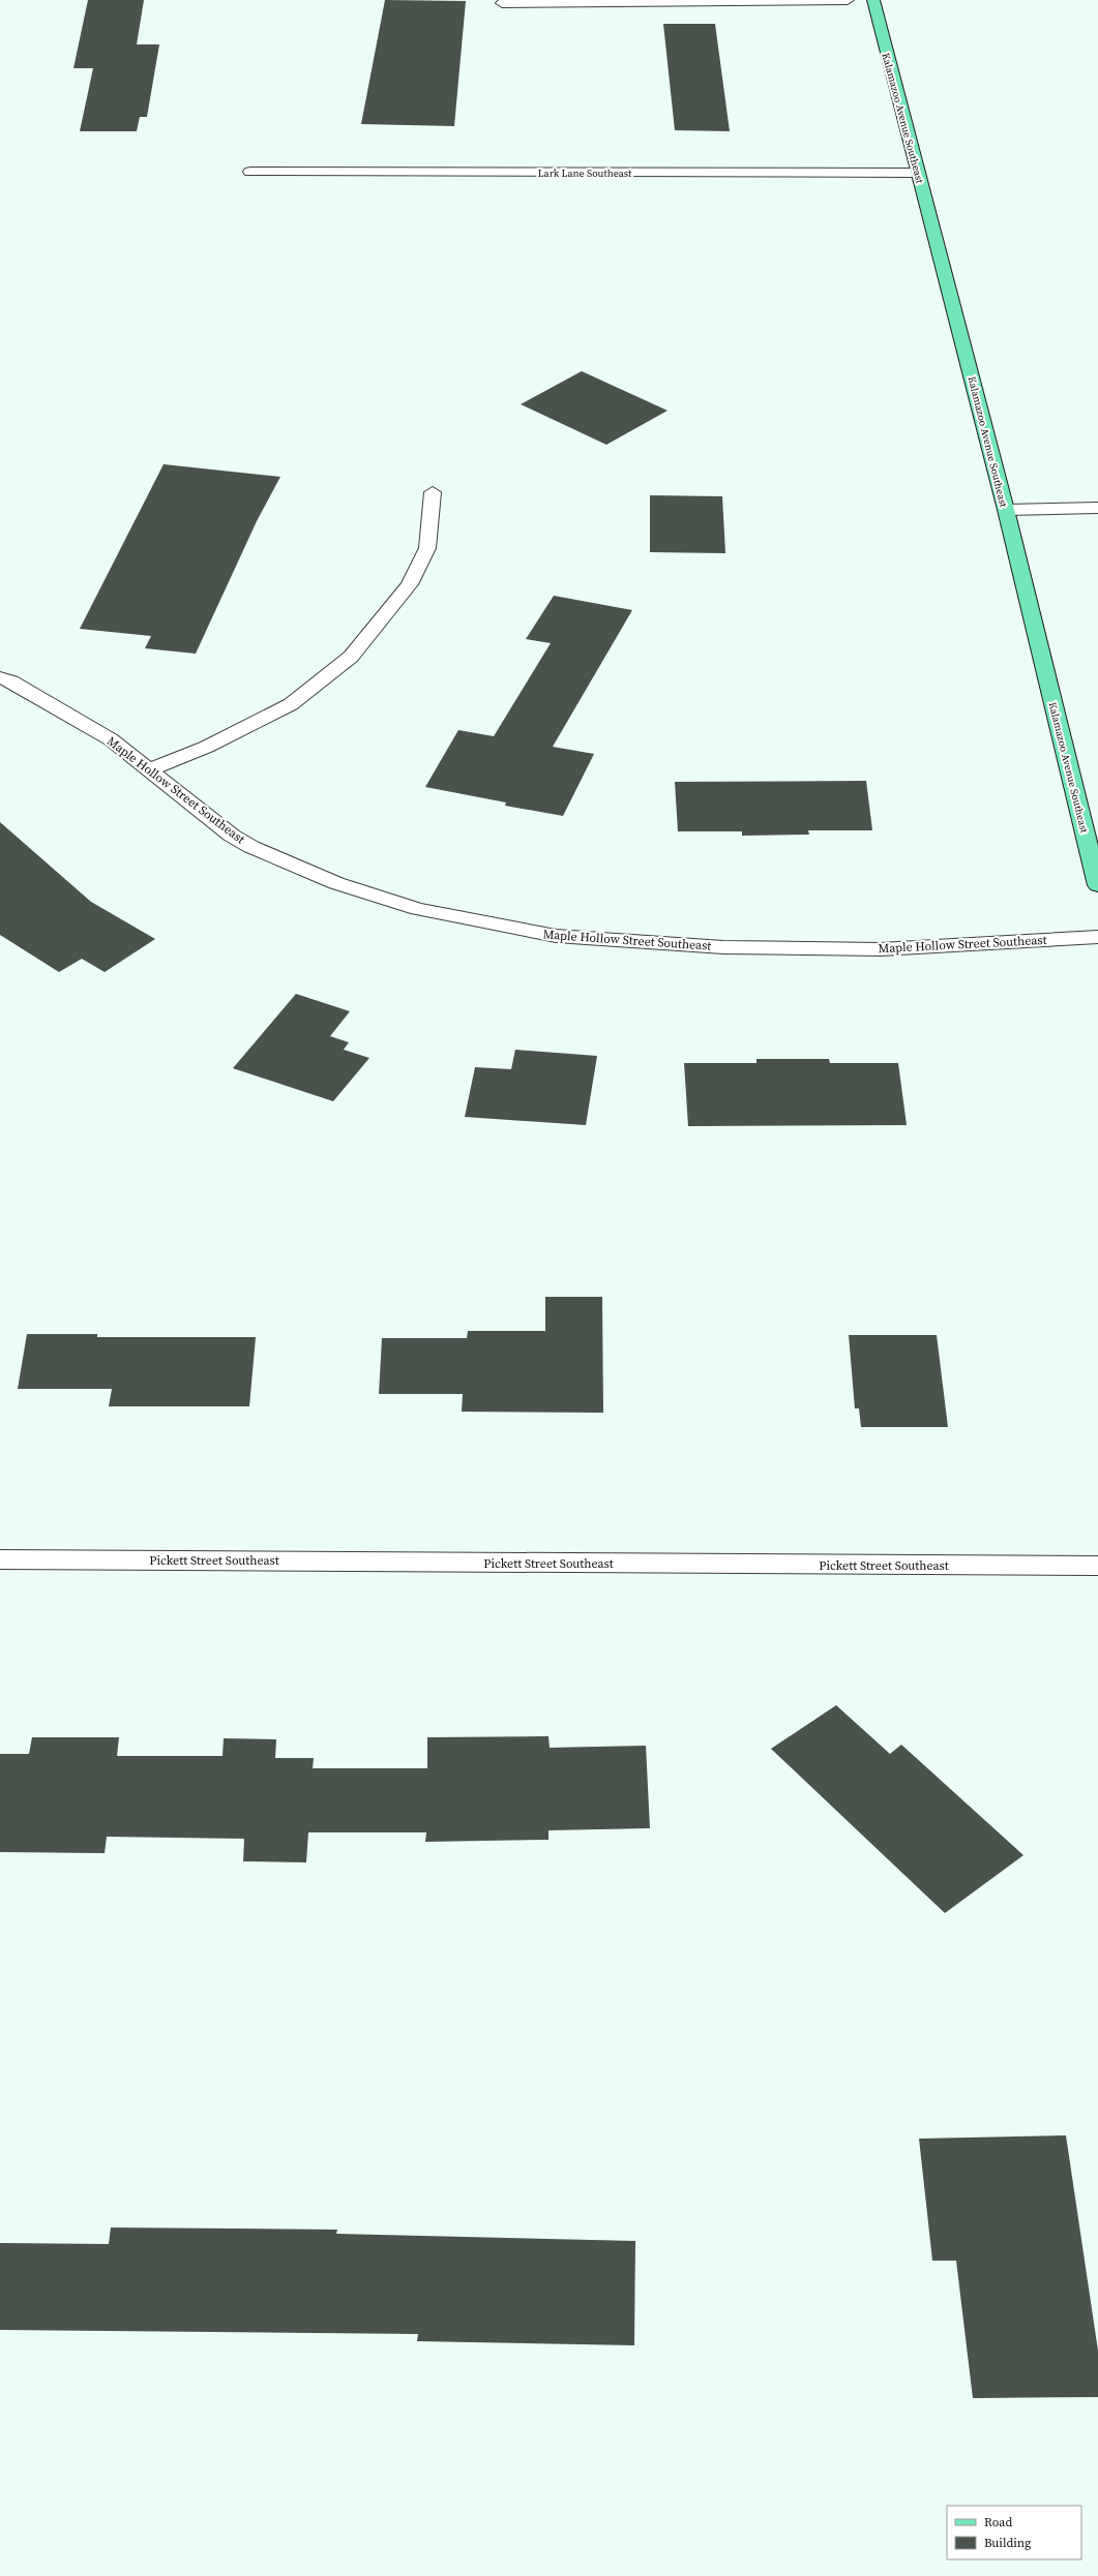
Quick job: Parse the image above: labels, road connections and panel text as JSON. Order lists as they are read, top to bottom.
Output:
{
  "streets": {
    "main road": ["Kalamazoo Avenue Southeast"],
    "street": ["Lark Lane Southeast", "Maple Hollow Street Southeast", "Pickett Street Southeast"]
  },
  "crossings": [
    ["Kalamazoo Avenue Southeast", "Lark Lane Southeast"]
  ],
  "legend": ["Road", "Building"]
}
